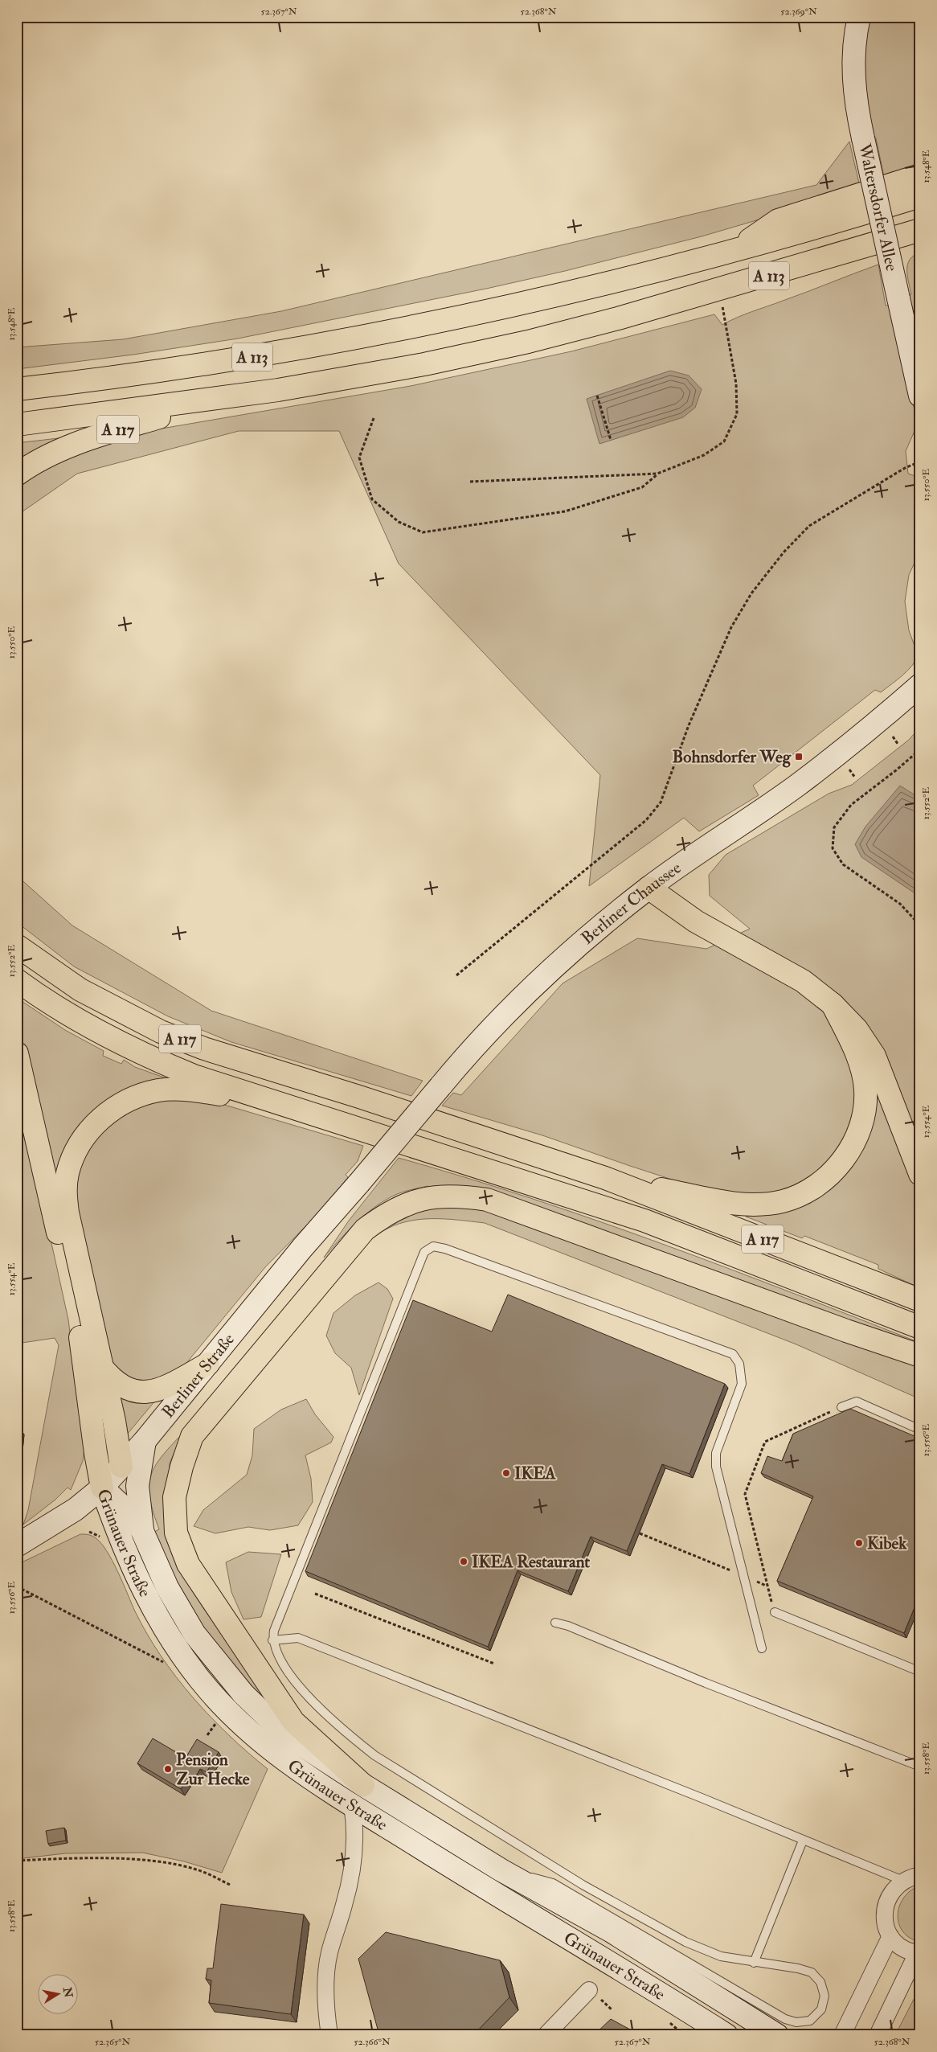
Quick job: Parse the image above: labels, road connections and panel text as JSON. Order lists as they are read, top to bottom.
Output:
{
  "streets": {
    "highway": ["A 113", "A 117"],
    "main road": [
      "Waltersdorfer Allee",
      "Berliner Chaussee",
      "Berliner Straße",
      "Grünauer Straße"
    ]
  },
  "crossings": [
    ["A 113", "A 117"],
    ["Berliner Chaussee", "Berliner Straße"],
    ["Berliner Straße", "Grünauer Straße"]
  ],
  "places": {
    "transit": ["Bohnsdorfer Weg"],
    "other": [
      "IKEA",
      "Kibek",
      "IKEA Restaurant",
      "Pension Zur Hecke"
    ]
  },
  "north": "right",
  "coordinates": [
    "52.367°N",
    "52.368°N",
    "52.369°N",
    "13.548°E",
    "13.550°E",
    "13.552°E",
    "13.554°E",
    "13.556°E",
    "13.558°E",
    "52.365°N",
    "52.366°N"
  ]
}
